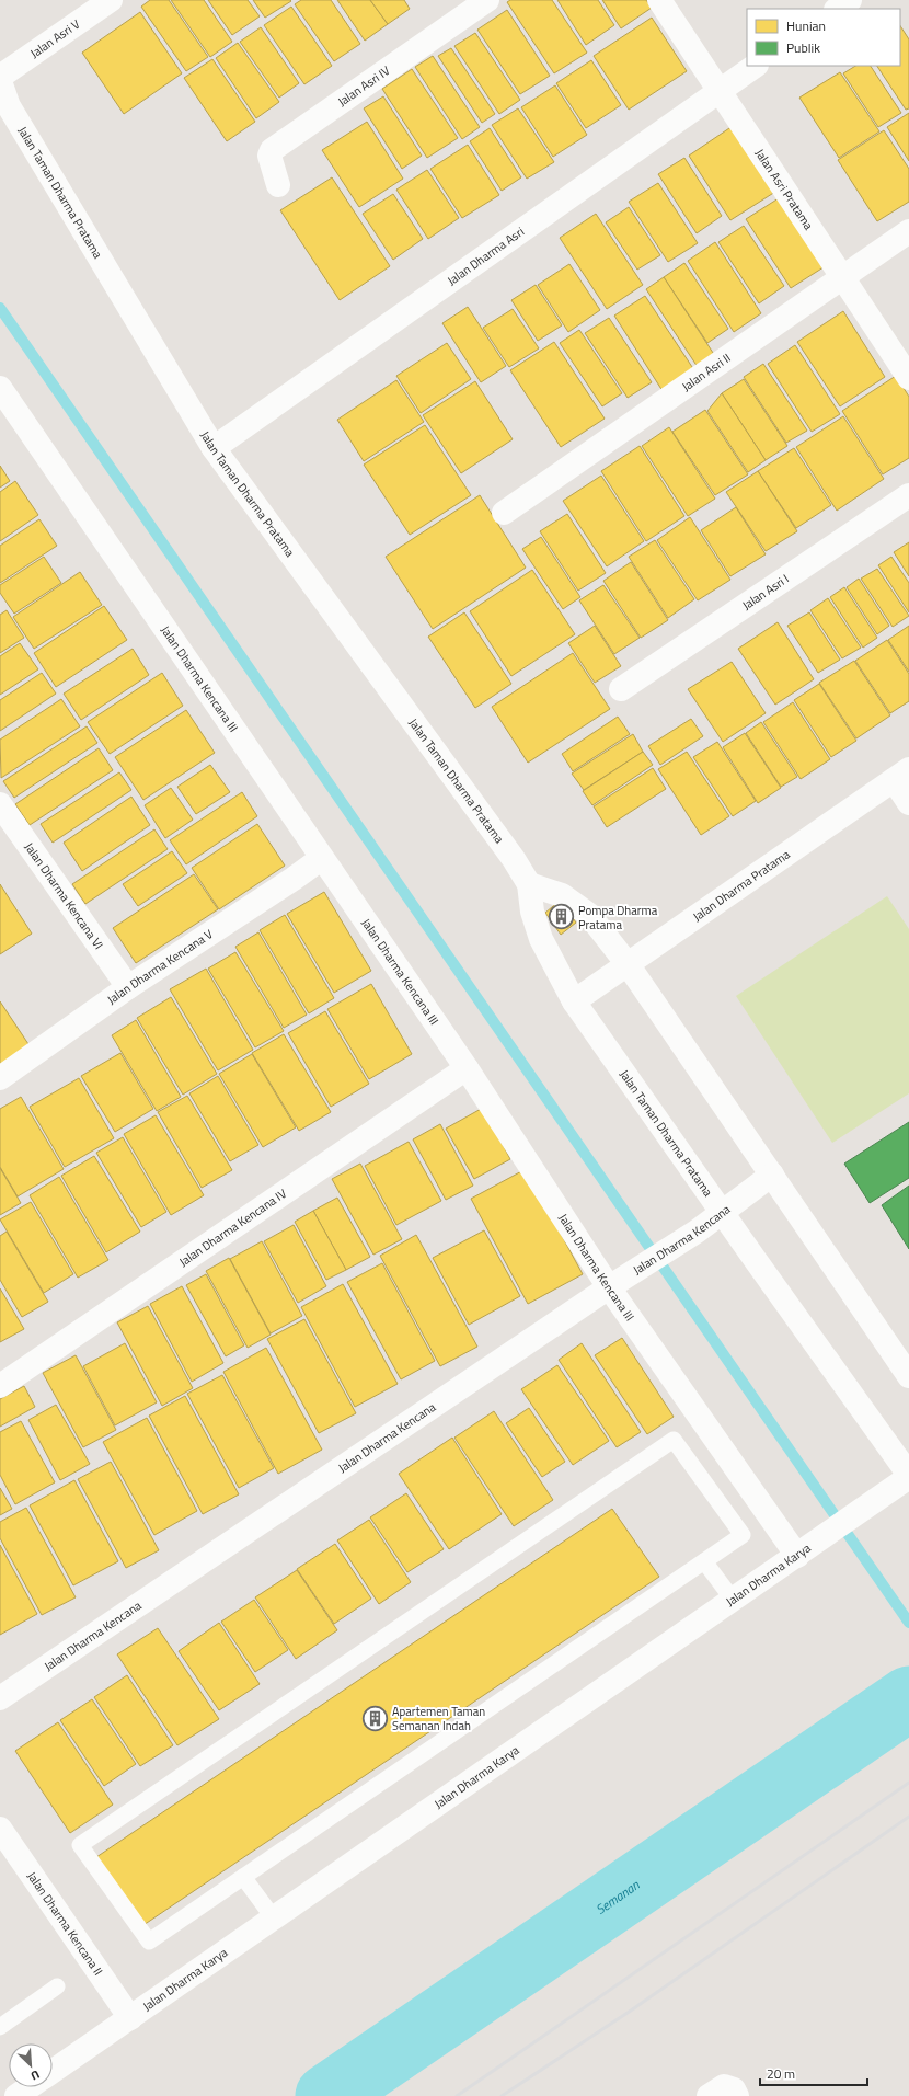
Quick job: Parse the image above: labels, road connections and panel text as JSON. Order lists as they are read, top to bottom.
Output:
{
  "streets": {
    "street": [
      "Jalan Asri V",
      "Jalan Asri IV",
      "Jalan Asri Pratama",
      "Jalan Taman Dharma Pratama",
      "Jalan Dharma Asri",
      "Jalan Asri II",
      "Jalan Asri I",
      "Jalan Dharma Kencana III",
      "Jalan Dharma Pratama",
      "Jalan Dharma Kencana VI",
      "Jalan Dharma Kencana V",
      "Jalan Dharma Kencana IV",
      "Jalan Dharma Kencana",
      "Jalan Dharma Karya",
      "Jalan Dharma Kencana II"
    ]
  },
  "crossings": [
    ["Jalan Asri Pratama", "Jalan Dharma Asri"],
    ["Jalan Asri Pratama", "Jalan Asri II"],
    ["Jalan Taman Dharma Pratama", "Jalan Dharma Asri"],
    ["Jalan Taman Dharma Pratama", "Jalan Dharma Pratama"],
    ["Jalan Taman Dharma Pratama", "Jalan Dharma Kencana"],
    ["Jalan Taman Dharma Pratama", "Jalan Dharma Karya"],
    ["Jalan Dharma Kencana III", "Jalan Dharma Kencana V"],
    ["Jalan Dharma Kencana III", "Jalan Dharma Kencana IV"],
    ["Jalan Dharma Kencana III", "Jalan Dharma Kencana"],
    ["Jalan Dharma Kencana III", "Jalan Dharma Karya"],
    ["Jalan Dharma Kencana VI", "Jalan Dharma Kencana V"],
    ["Jalan Dharma Karya", "Jalan Dharma Kencana II"]
  ],
  "water": ["Semanan"],
  "places": {
    "building": ["Pompa Dharma Pratama", "Apartemen Taman Semanan Indah"]
  },
  "legend": ["Hunian", "Publik"],
  "scale_bar": "20 m",
  "north": "bottom right"
}
